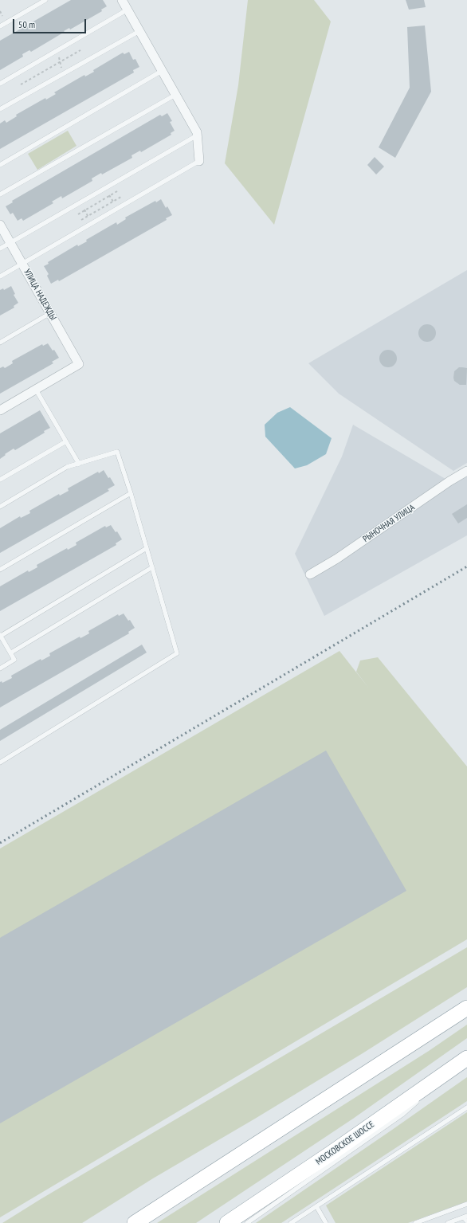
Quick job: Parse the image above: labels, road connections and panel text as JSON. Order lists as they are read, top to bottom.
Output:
{
  "streets": {
    "highway": ["МОСКОВСКОЕ ШОССЕ"],
    "street": ["УЛИЦА НАДЕЖДЫ", "РЫНОЧНАЯ УЛИЦА"]
  },
  "scale_bar": "50 m"
}
